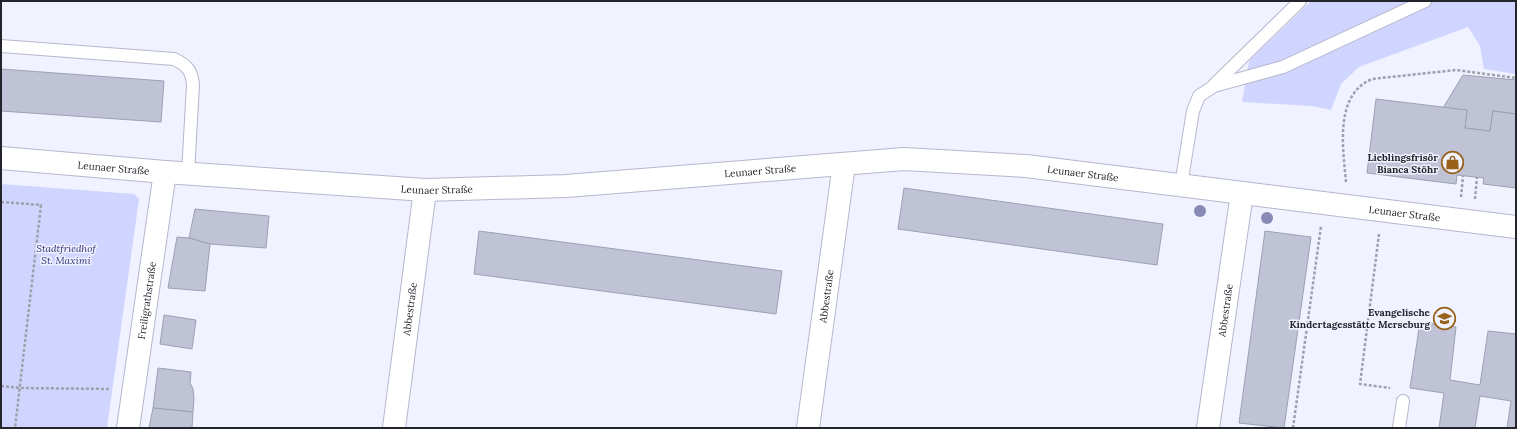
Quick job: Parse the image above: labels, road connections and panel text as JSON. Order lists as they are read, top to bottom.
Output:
{
  "streets": {
    "street": ["Leunaer Straße", "Abbestraße", "Freiligrathstraße"]
  },
  "crossings": [
    ["Leunaer Straße", "Abbestraße"],
    ["Leunaer Straße", "Freiligrathstraße"]
  ],
  "parks": ["Stadtfriedhof St. Maximi"],
  "places": {
    "shop": ["Lieblingsfrisör Bianca Stöhr"],
    "school or university": ["Evangelische Kindertagesstätte Merseburg"]
  }
}
